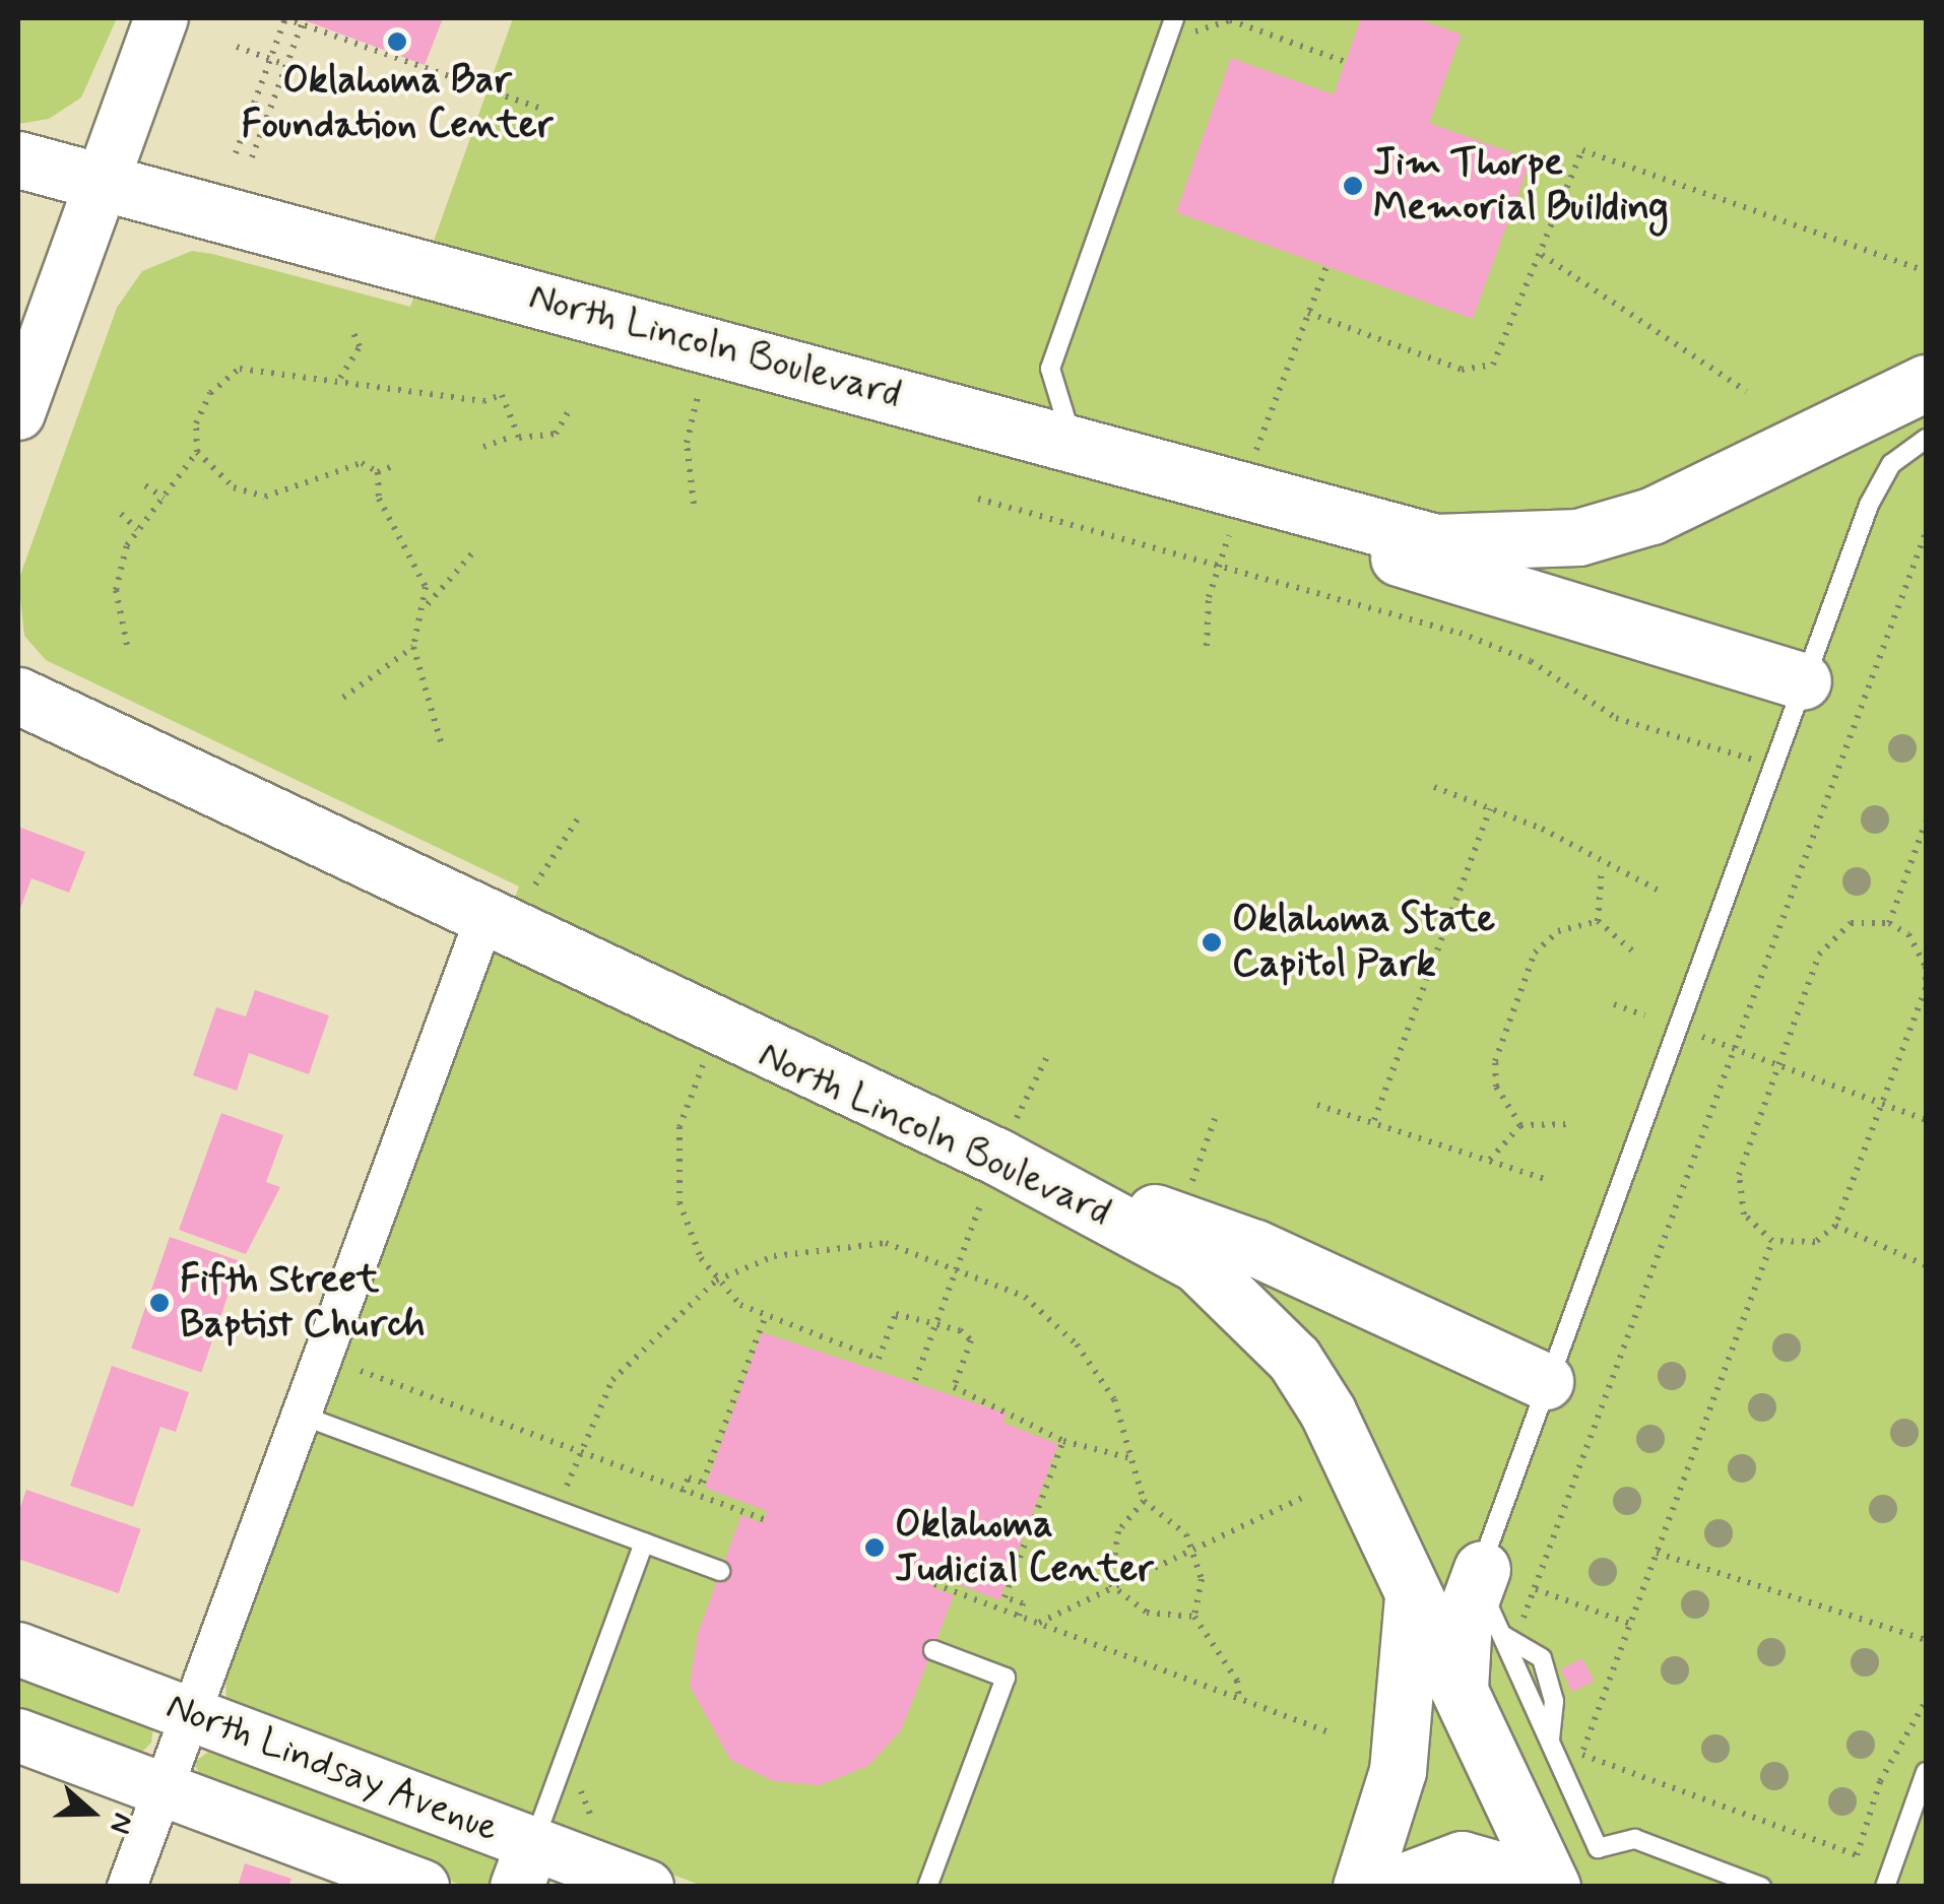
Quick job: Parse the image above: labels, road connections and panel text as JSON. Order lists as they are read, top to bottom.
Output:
{
  "streets": {
    "main road": ["North Lincoln Boulevard"],
    "street": ["North Lindsay Avenue"]
  },
  "places": [
    "Oklahoma Bar Foundation Center",
    "Jim Thorpe Memorial Building",
    "Oklahoma State Capitol Park",
    "Fifth Street Baptist Church",
    "Oklahoma Judicial Center"
  ],
  "north": "right"
}
